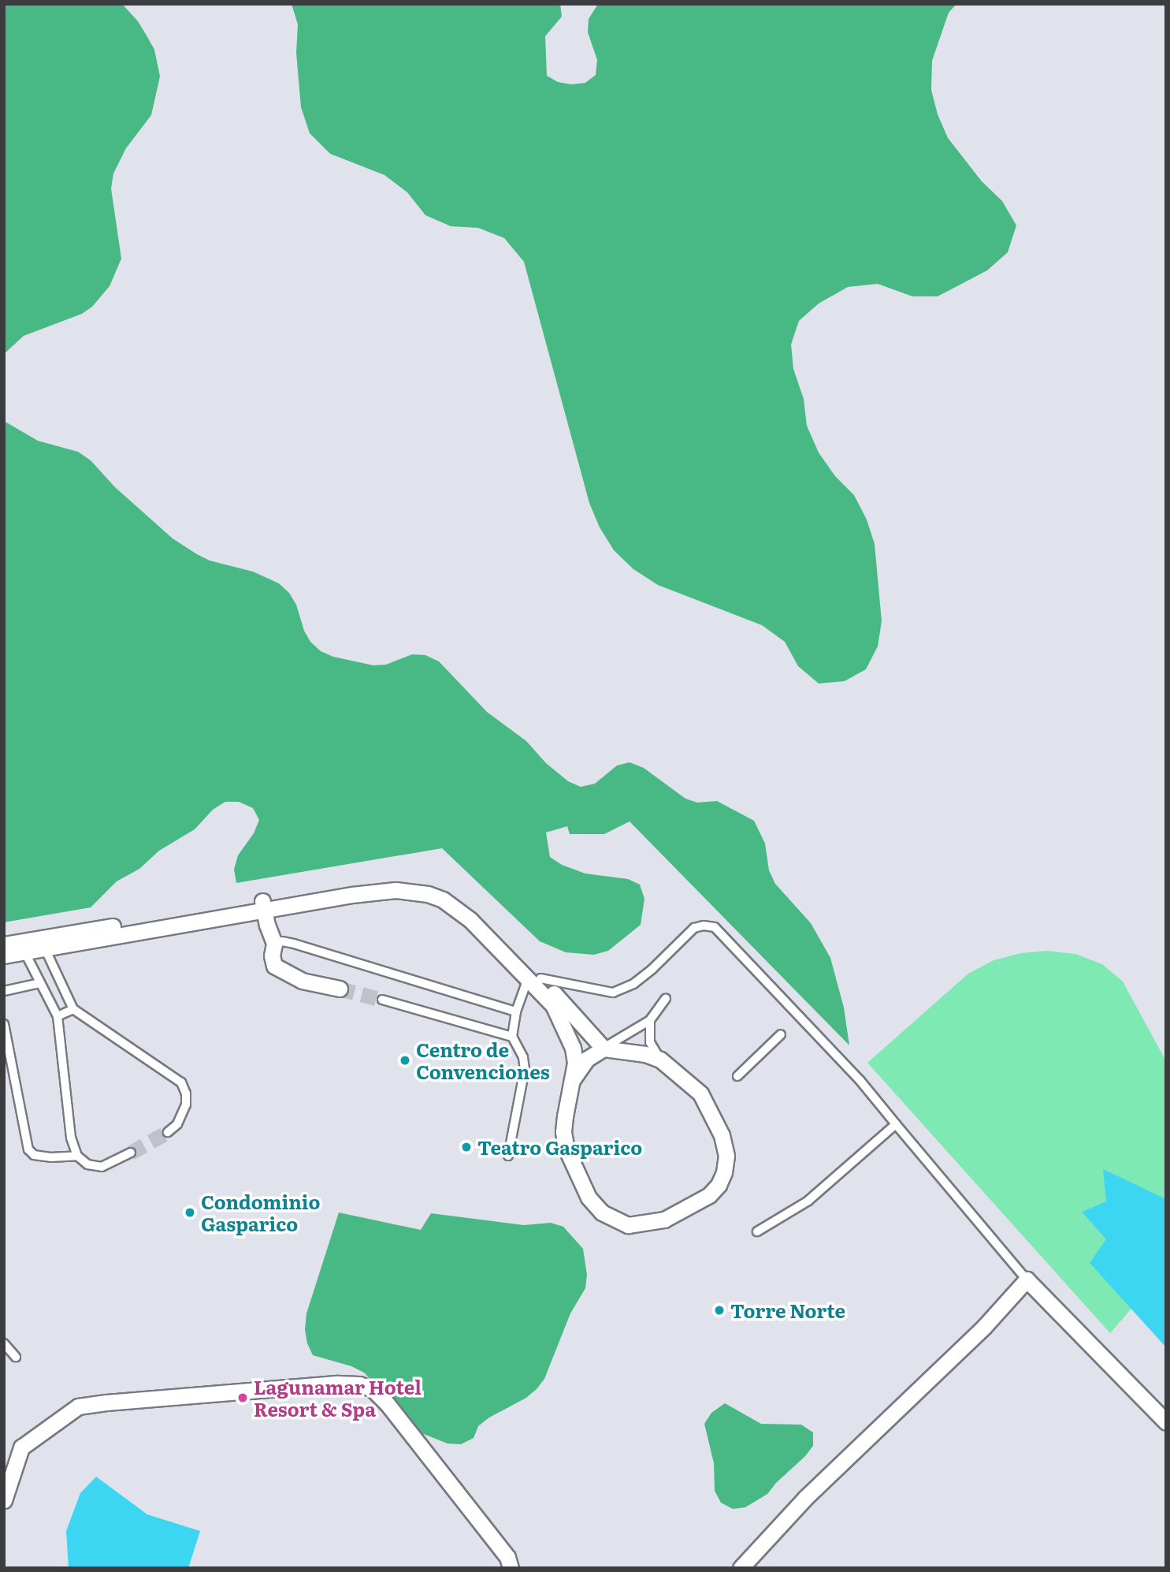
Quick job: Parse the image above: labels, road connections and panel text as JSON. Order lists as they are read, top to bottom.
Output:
{
  "places": [
    "Centro de Convenciones",
    "Teatro Gasparico",
    "Condominio Gasparico",
    "Torre Norte",
    "Lagunamar Hotel Resort & Spa"
  ]
}
